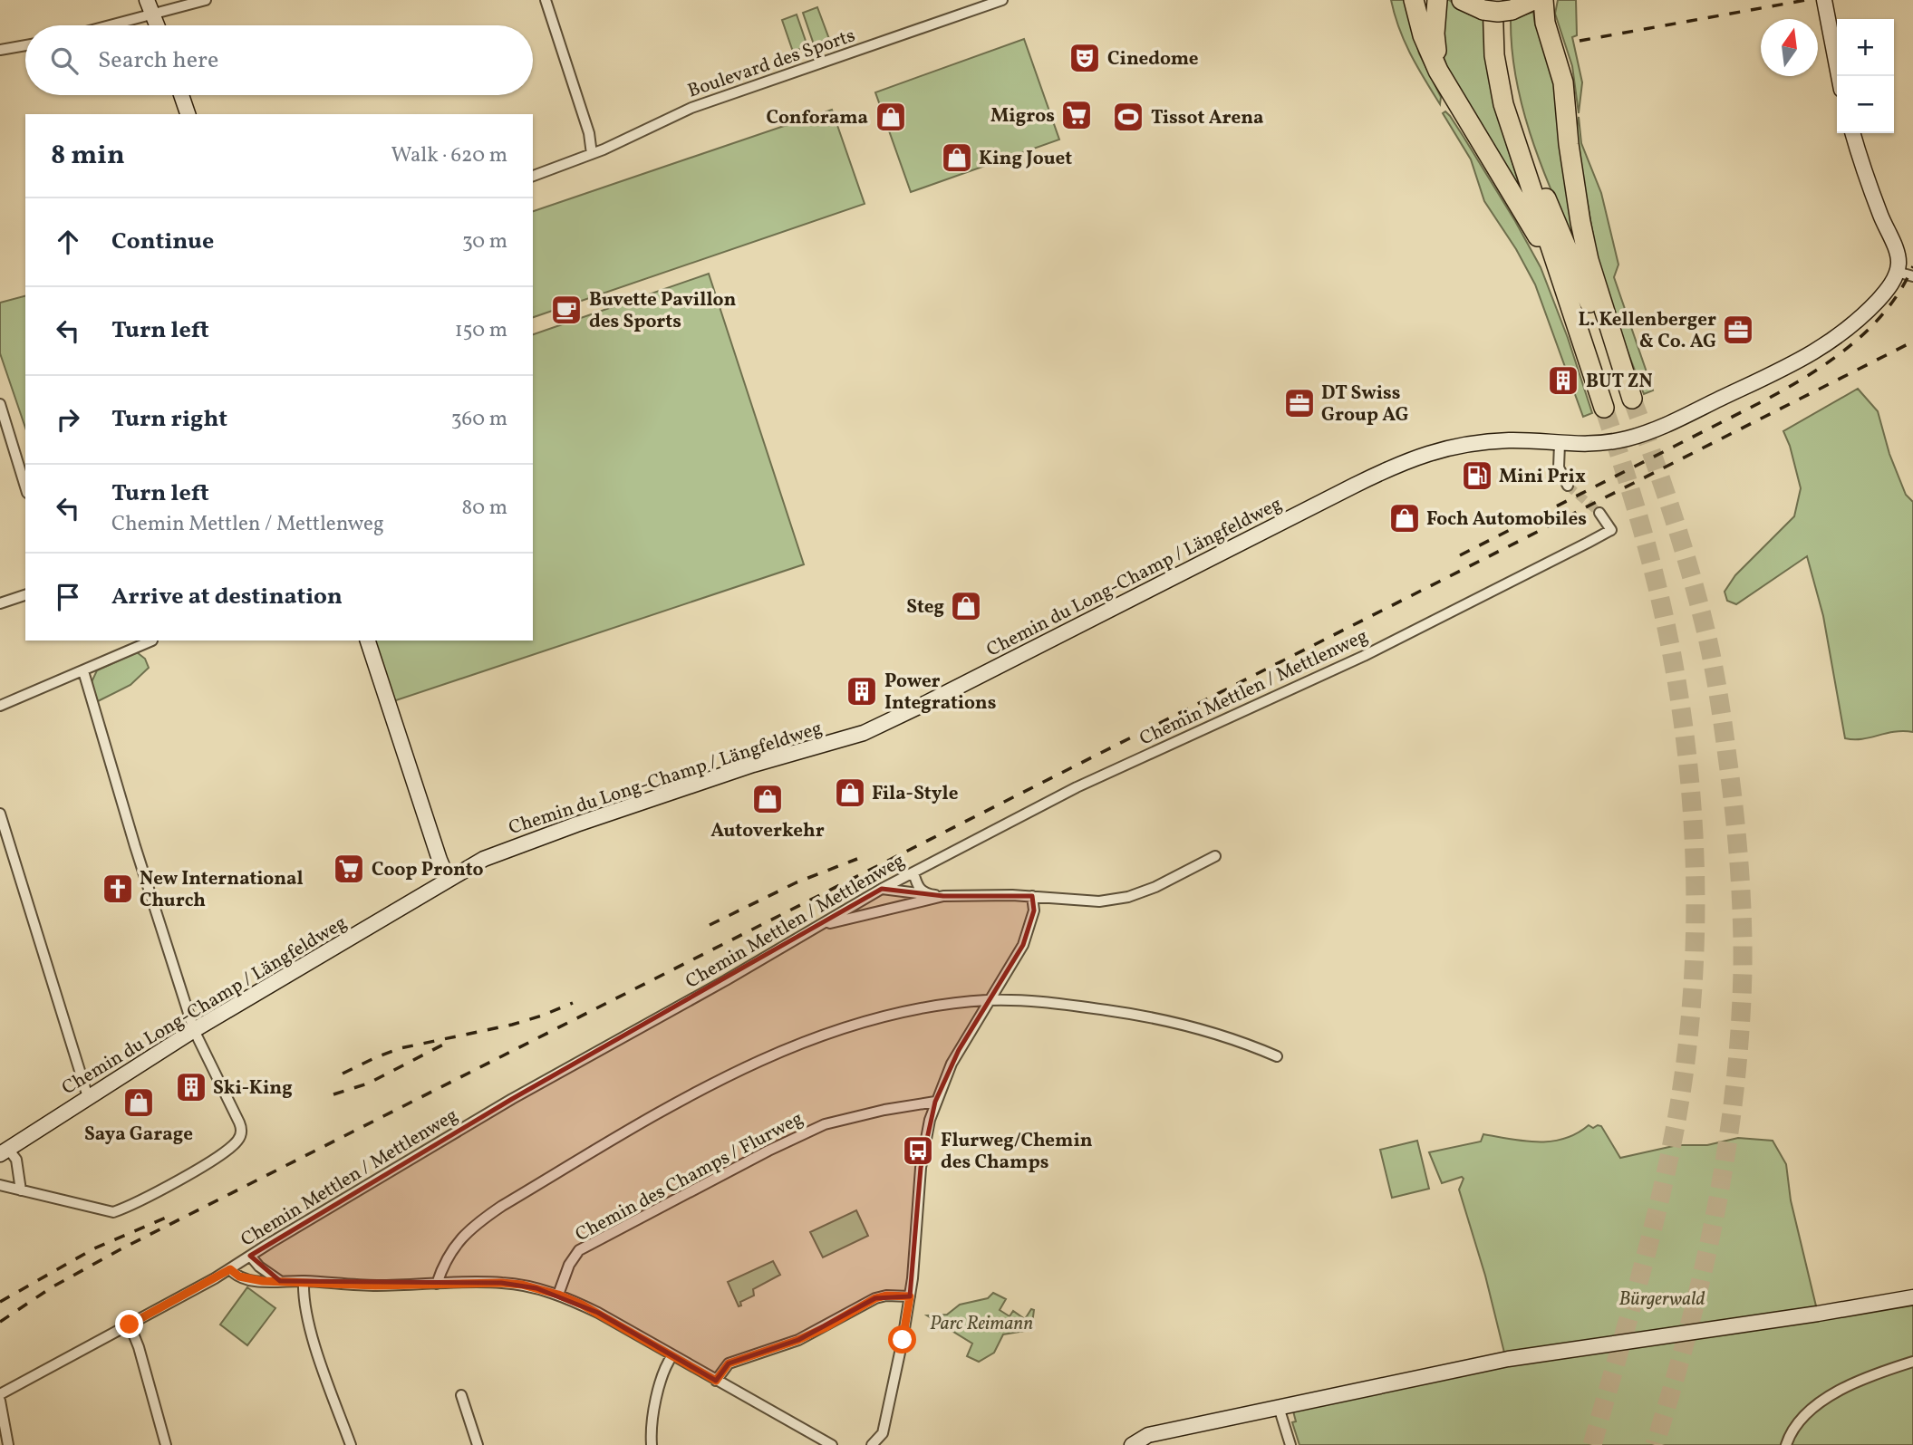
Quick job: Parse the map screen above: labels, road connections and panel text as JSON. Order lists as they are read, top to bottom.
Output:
{
  "streets": {
    "main road": ["Chemin du Long-Champ / Längfeldweg"],
    "street": ["Boulevard des Sports", "Chemin Mettlen / Mettlenweg", "Chemin des Champs / Flurweg"]
  },
  "parks": ["Bürgerwald", "Parc Reimann"],
  "places": {
    "theatre": ["Cinedome"],
    "supermarket": ["Migros", "Coop Pronto"],
    "shop": [
      "Conforama",
      "King Jouet",
      "Foch Automobiles",
      "Steg",
      "Fila-Style",
      "Autoverkehr",
      "Saya Garage"
    ],
    "sports": ["Tissot Arena"],
    "cafe": ["Buvette Pavillon des Sports"],
    "office": ["L. Kellenberger & Co. AG", "DT Swiss Group AG"],
    "building": ["BUT ZN", "Power Integrations", "Ski-King"],
    "fuel station": ["Mini Prix"],
    "church": ["New International Church"],
    "bus stop": ["Flurweg/Chemin des Champs"]
  },
  "north": "top",
  "page": {
    "map_buttons": ["+", "−"],
    "search": "Search here",
    "heading": ["8 min", "Walk · 620 m"],
    "list": [
      ["Continue", "30 m"],
      ["Turn left", "150 m"],
      ["Turn right", "360 m"],
      ["Turn left", "Chemin Mettlen / Mettlenweg", "80 m"],
      "Arrive at destination"
    ]
  }
}
